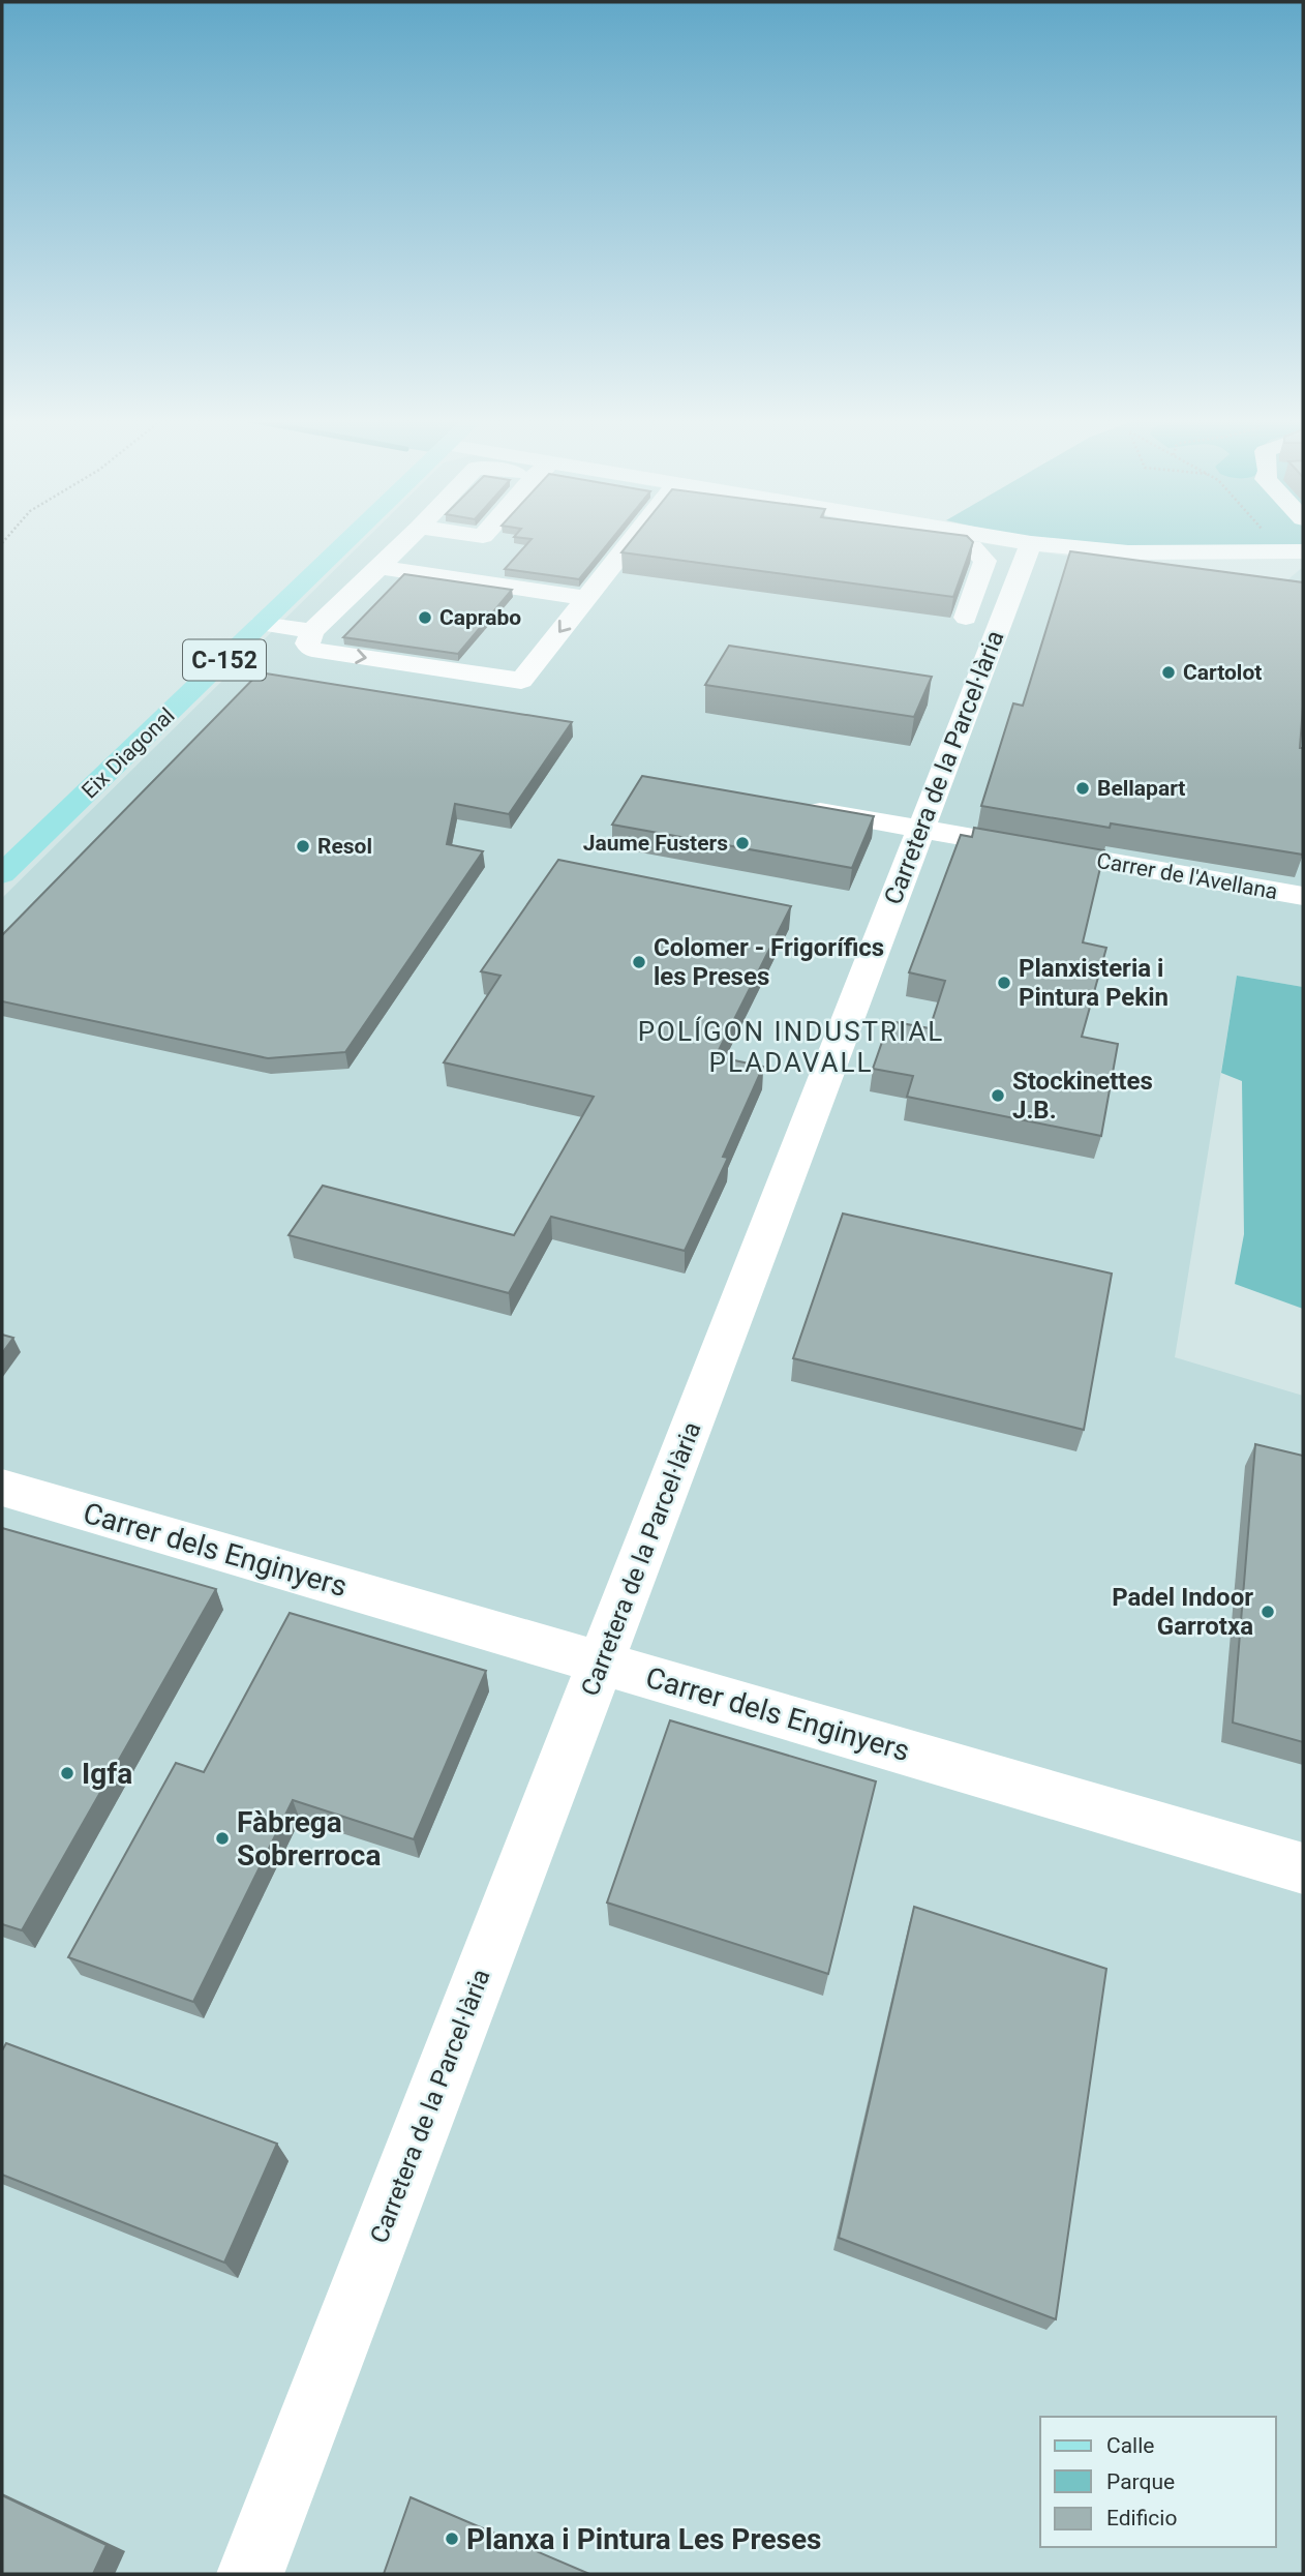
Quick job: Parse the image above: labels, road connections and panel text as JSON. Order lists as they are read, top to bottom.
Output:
{
  "streets": {
    "main road": ["C-152", "Eix Diagonal"],
    "street": ["Carretera de la Parcel·lària", "Carrer de l'Avellana", "Carrer dels Enginyers"]
  },
  "crossings": [
    ["Carretera de la Parcel·lària", "Carrer de l'Avellana"],
    ["Carretera de la Parcel·lària", "Carrer dels Enginyers"]
  ],
  "districts": ["POLÍGON INDUSTRIAL PLADAVALL"],
  "places": [
    "Caprabo",
    "Cartolot",
    "Bellapart",
    "Jaume Fusters",
    "Resol",
    "Colomer - Frigorífics les Preses",
    "Planxisteria i Pintura Pekin",
    "Stockinettes J.B.",
    "Padel Indoor Garrotxa",
    "Igfa",
    "Fàbrega Sobrerroca",
    "Planxa i Pintura Les Preses"
  ],
  "legend": ["Calle", "Parque", "Edificio"]
}
